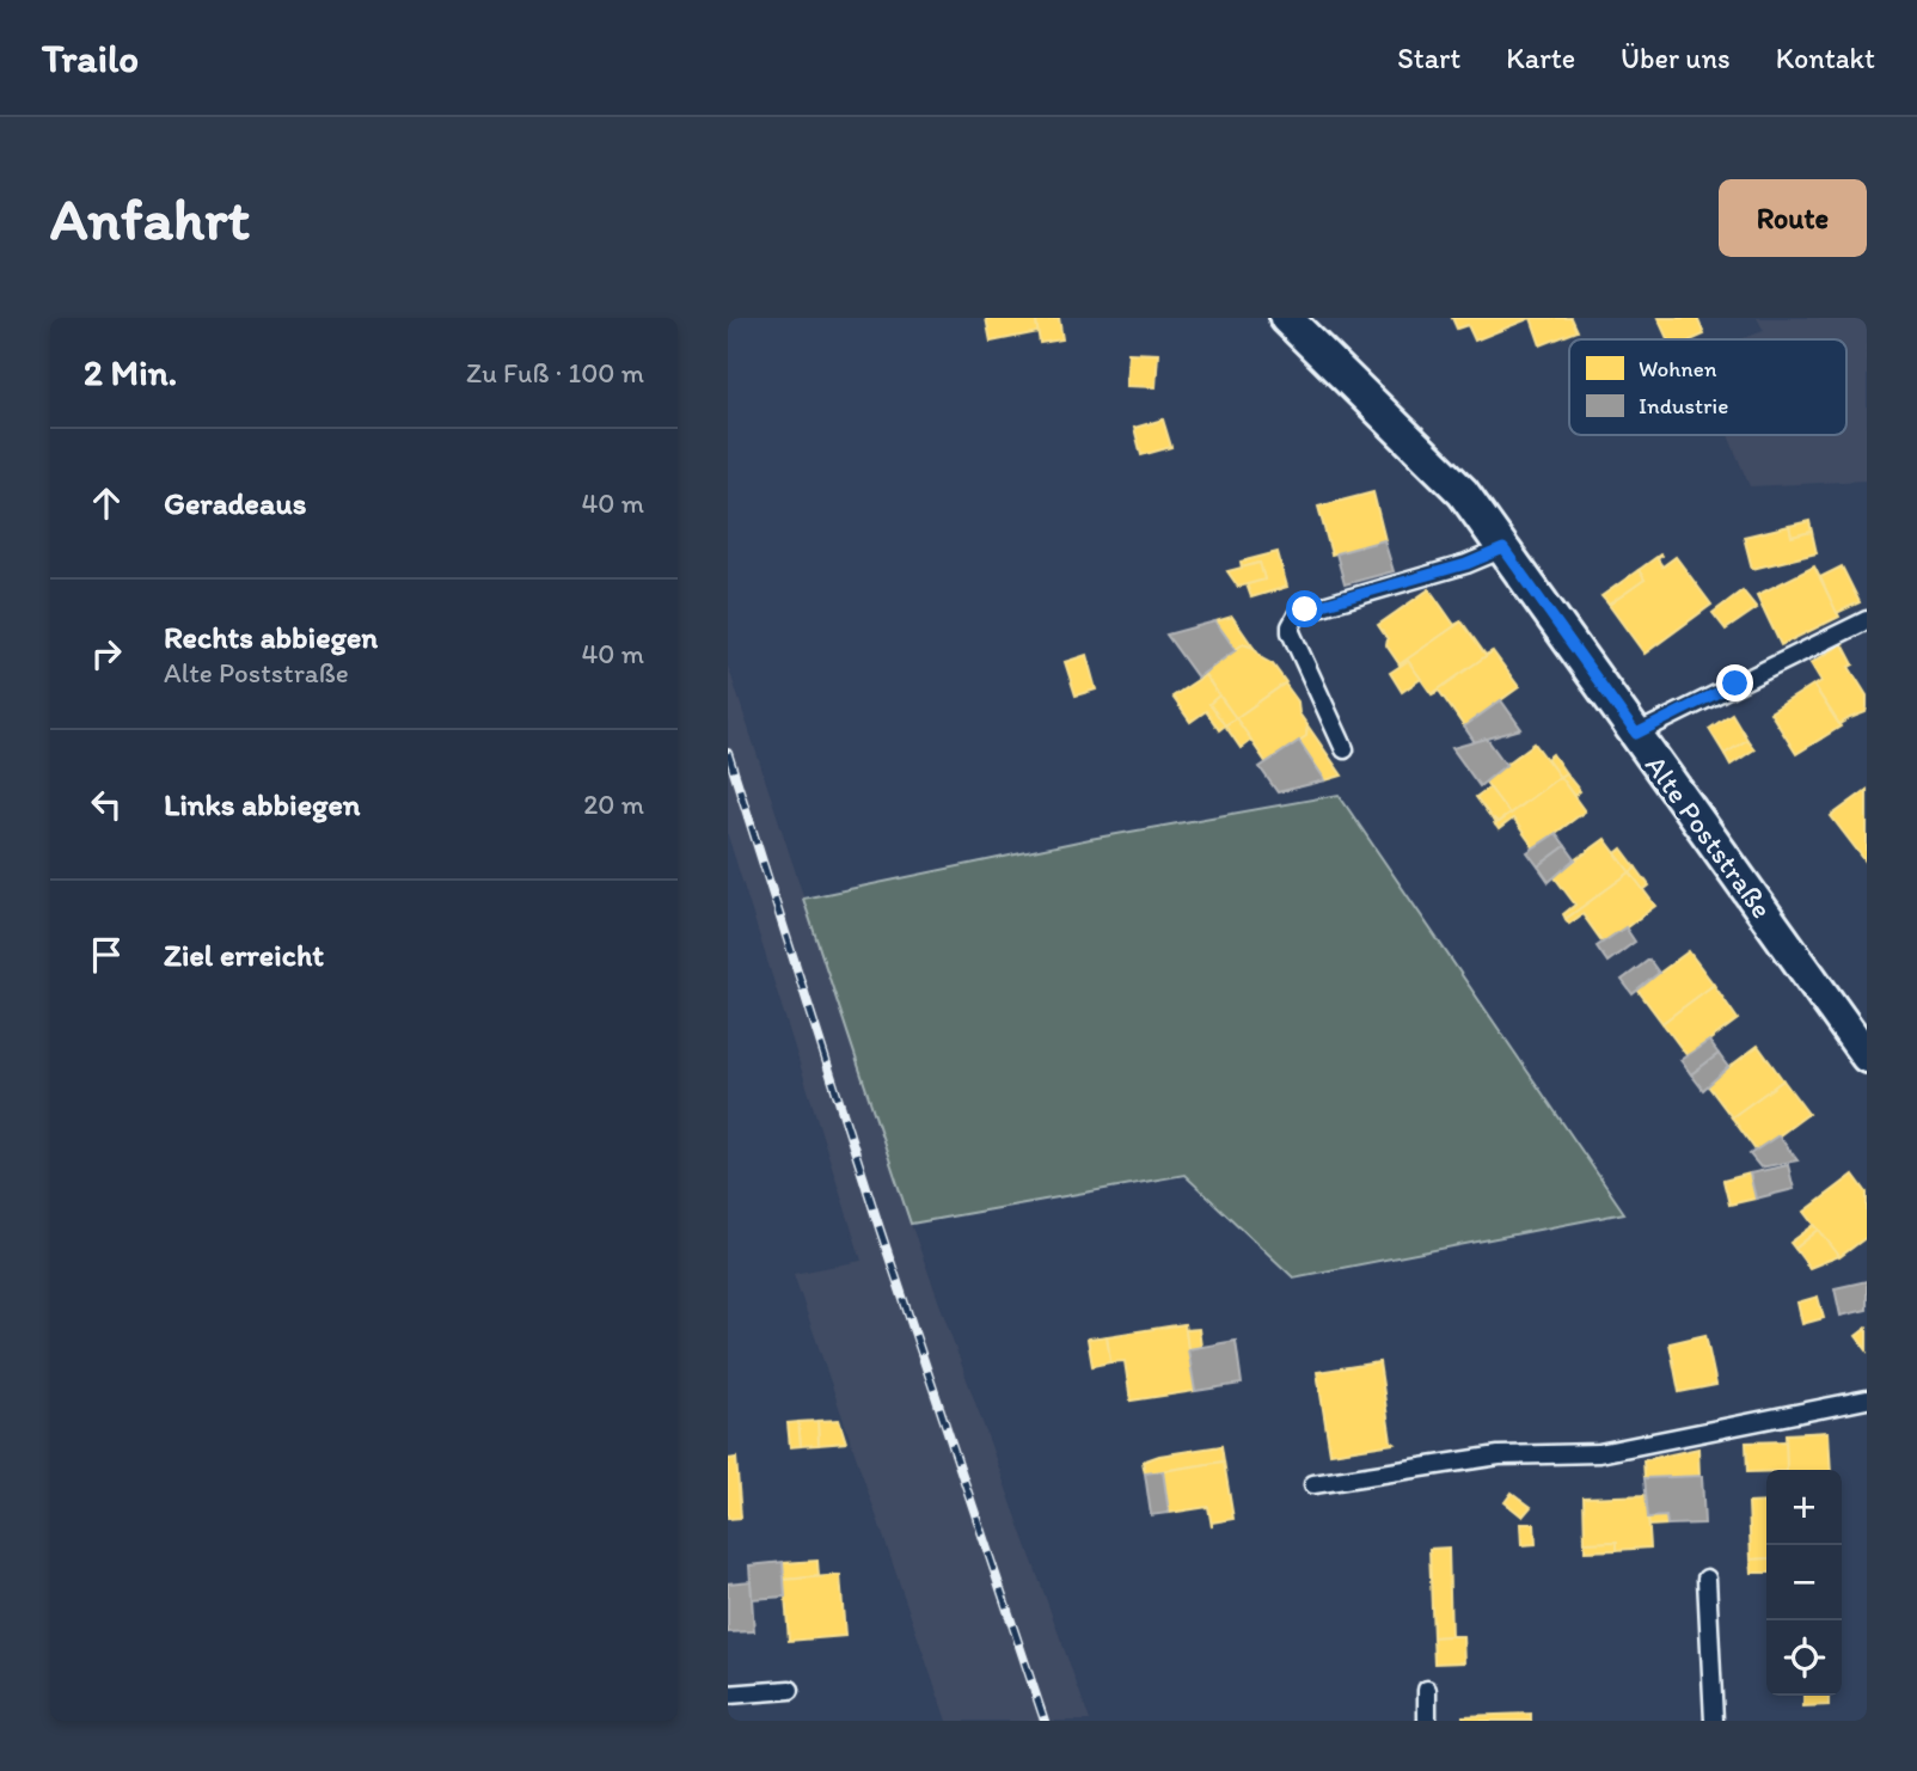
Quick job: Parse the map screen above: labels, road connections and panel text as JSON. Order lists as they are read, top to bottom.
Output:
{
  "streets": {
    "street": ["Alte Poststraße"]
  },
  "legend": ["Wohnen", "Industrie"],
  "page": {
    "header": "Trailo",
    "nav": [
      "Start",
      "Karte",
      "Über uns",
      "Kontakt"
    ],
    "buttons": "Route",
    "title": "Anfahrt",
    "heading": ["2 Min.", "Zu Fuß · 100 m"],
    "list": [
      ["Geradeaus", "40 m"],
      ["Rechts abbiegen", "Alte Poststraße", "40 m"],
      ["Links abbiegen", "20 m"],
      "Ziel erreicht"
    ],
    "map_buttons": ["+", "−"]
  }
}
